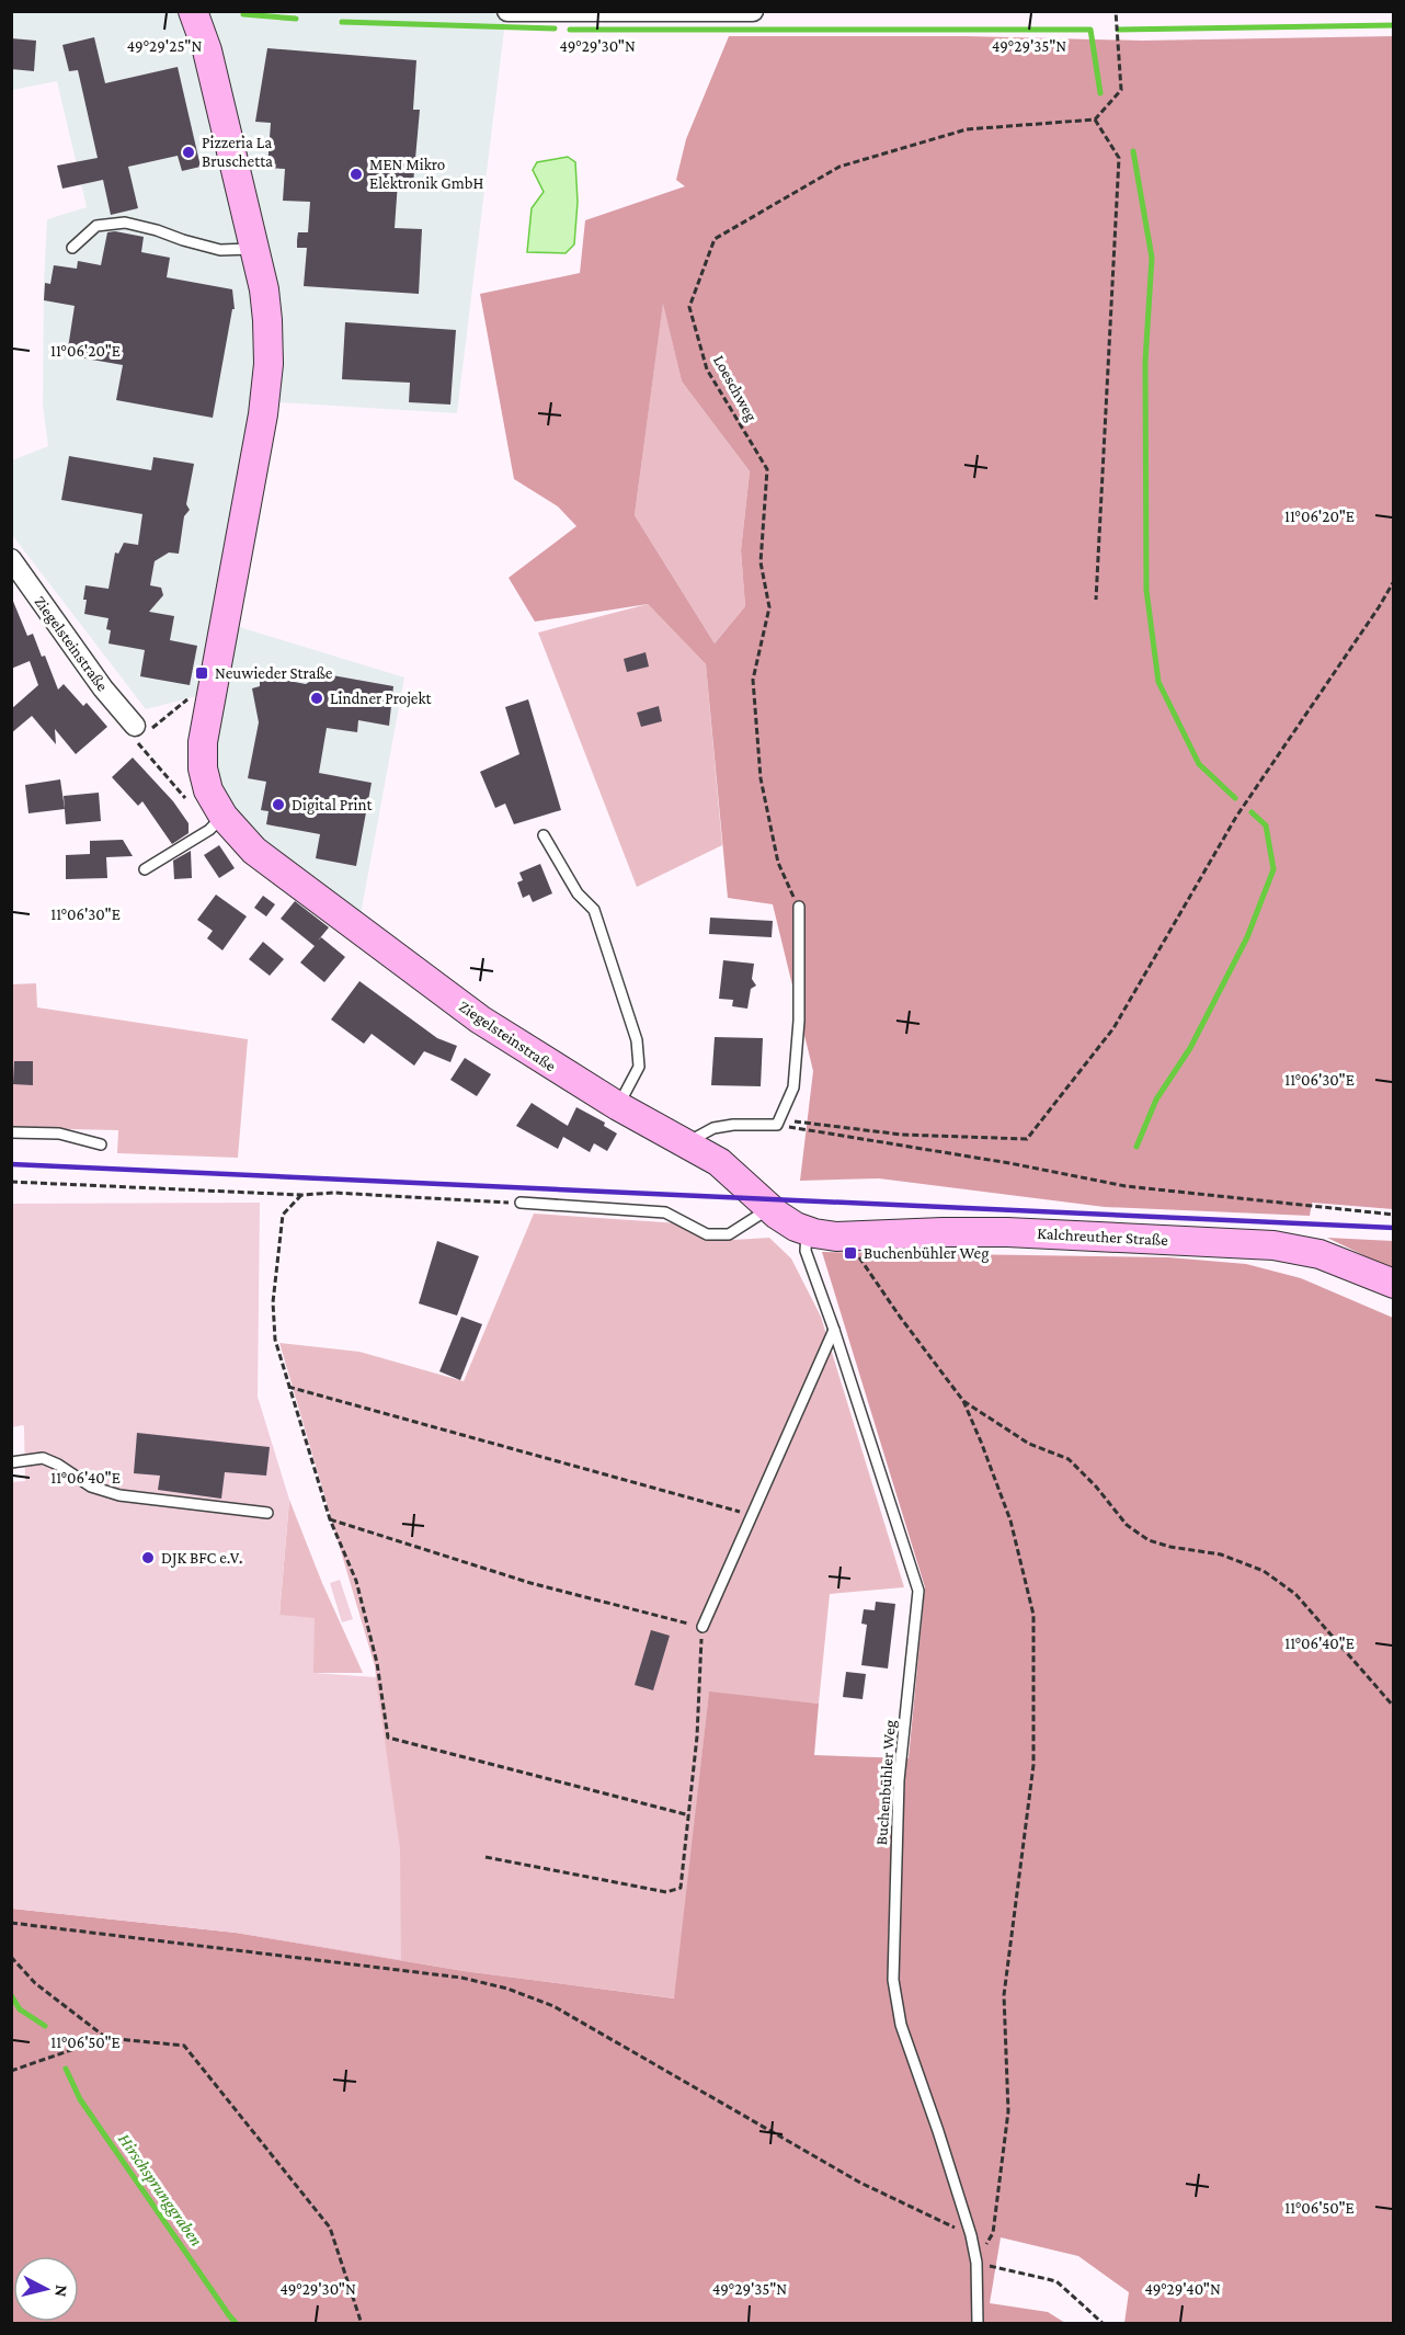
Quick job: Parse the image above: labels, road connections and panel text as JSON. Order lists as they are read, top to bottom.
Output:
{
  "streets": {
    "street": ["Ziegelsteinstraße", "Kalchreuther Straße"],
    "lane": ["Buchenbühler Weg"],
    "path": ["Loeschweg"]
  },
  "crossings": [
    ["Ziegelsteinstraße", "Kalchreuther Straße"],
    ["Ziegelsteinstraße", "Buchenbühler Weg"],
    ["Kalchreuther Straße", "Buchenbühler Weg"]
  ],
  "water": ["Hirschsprunggraben"],
  "places": {
    "other": [
      "Pizzeria La Bruschetta",
      "MEN Mikro Elektronik GmbH",
      "Lindner Projekt",
      "Digital Print",
      "DJK BFC e.V."
    ],
    "transit": ["Neuwieder Straße", "Buchenbühler Weg"]
  },
  "north": "right",
  "coordinates": [
    "49°29'25\"N",
    "49°29'30\"N",
    "49°29'35\"N",
    "11°06'20\"E",
    "11°06'30\"E",
    "11°06'40\"E",
    "11°06'50\"E",
    "49°29'40\"N"
  ]
}
